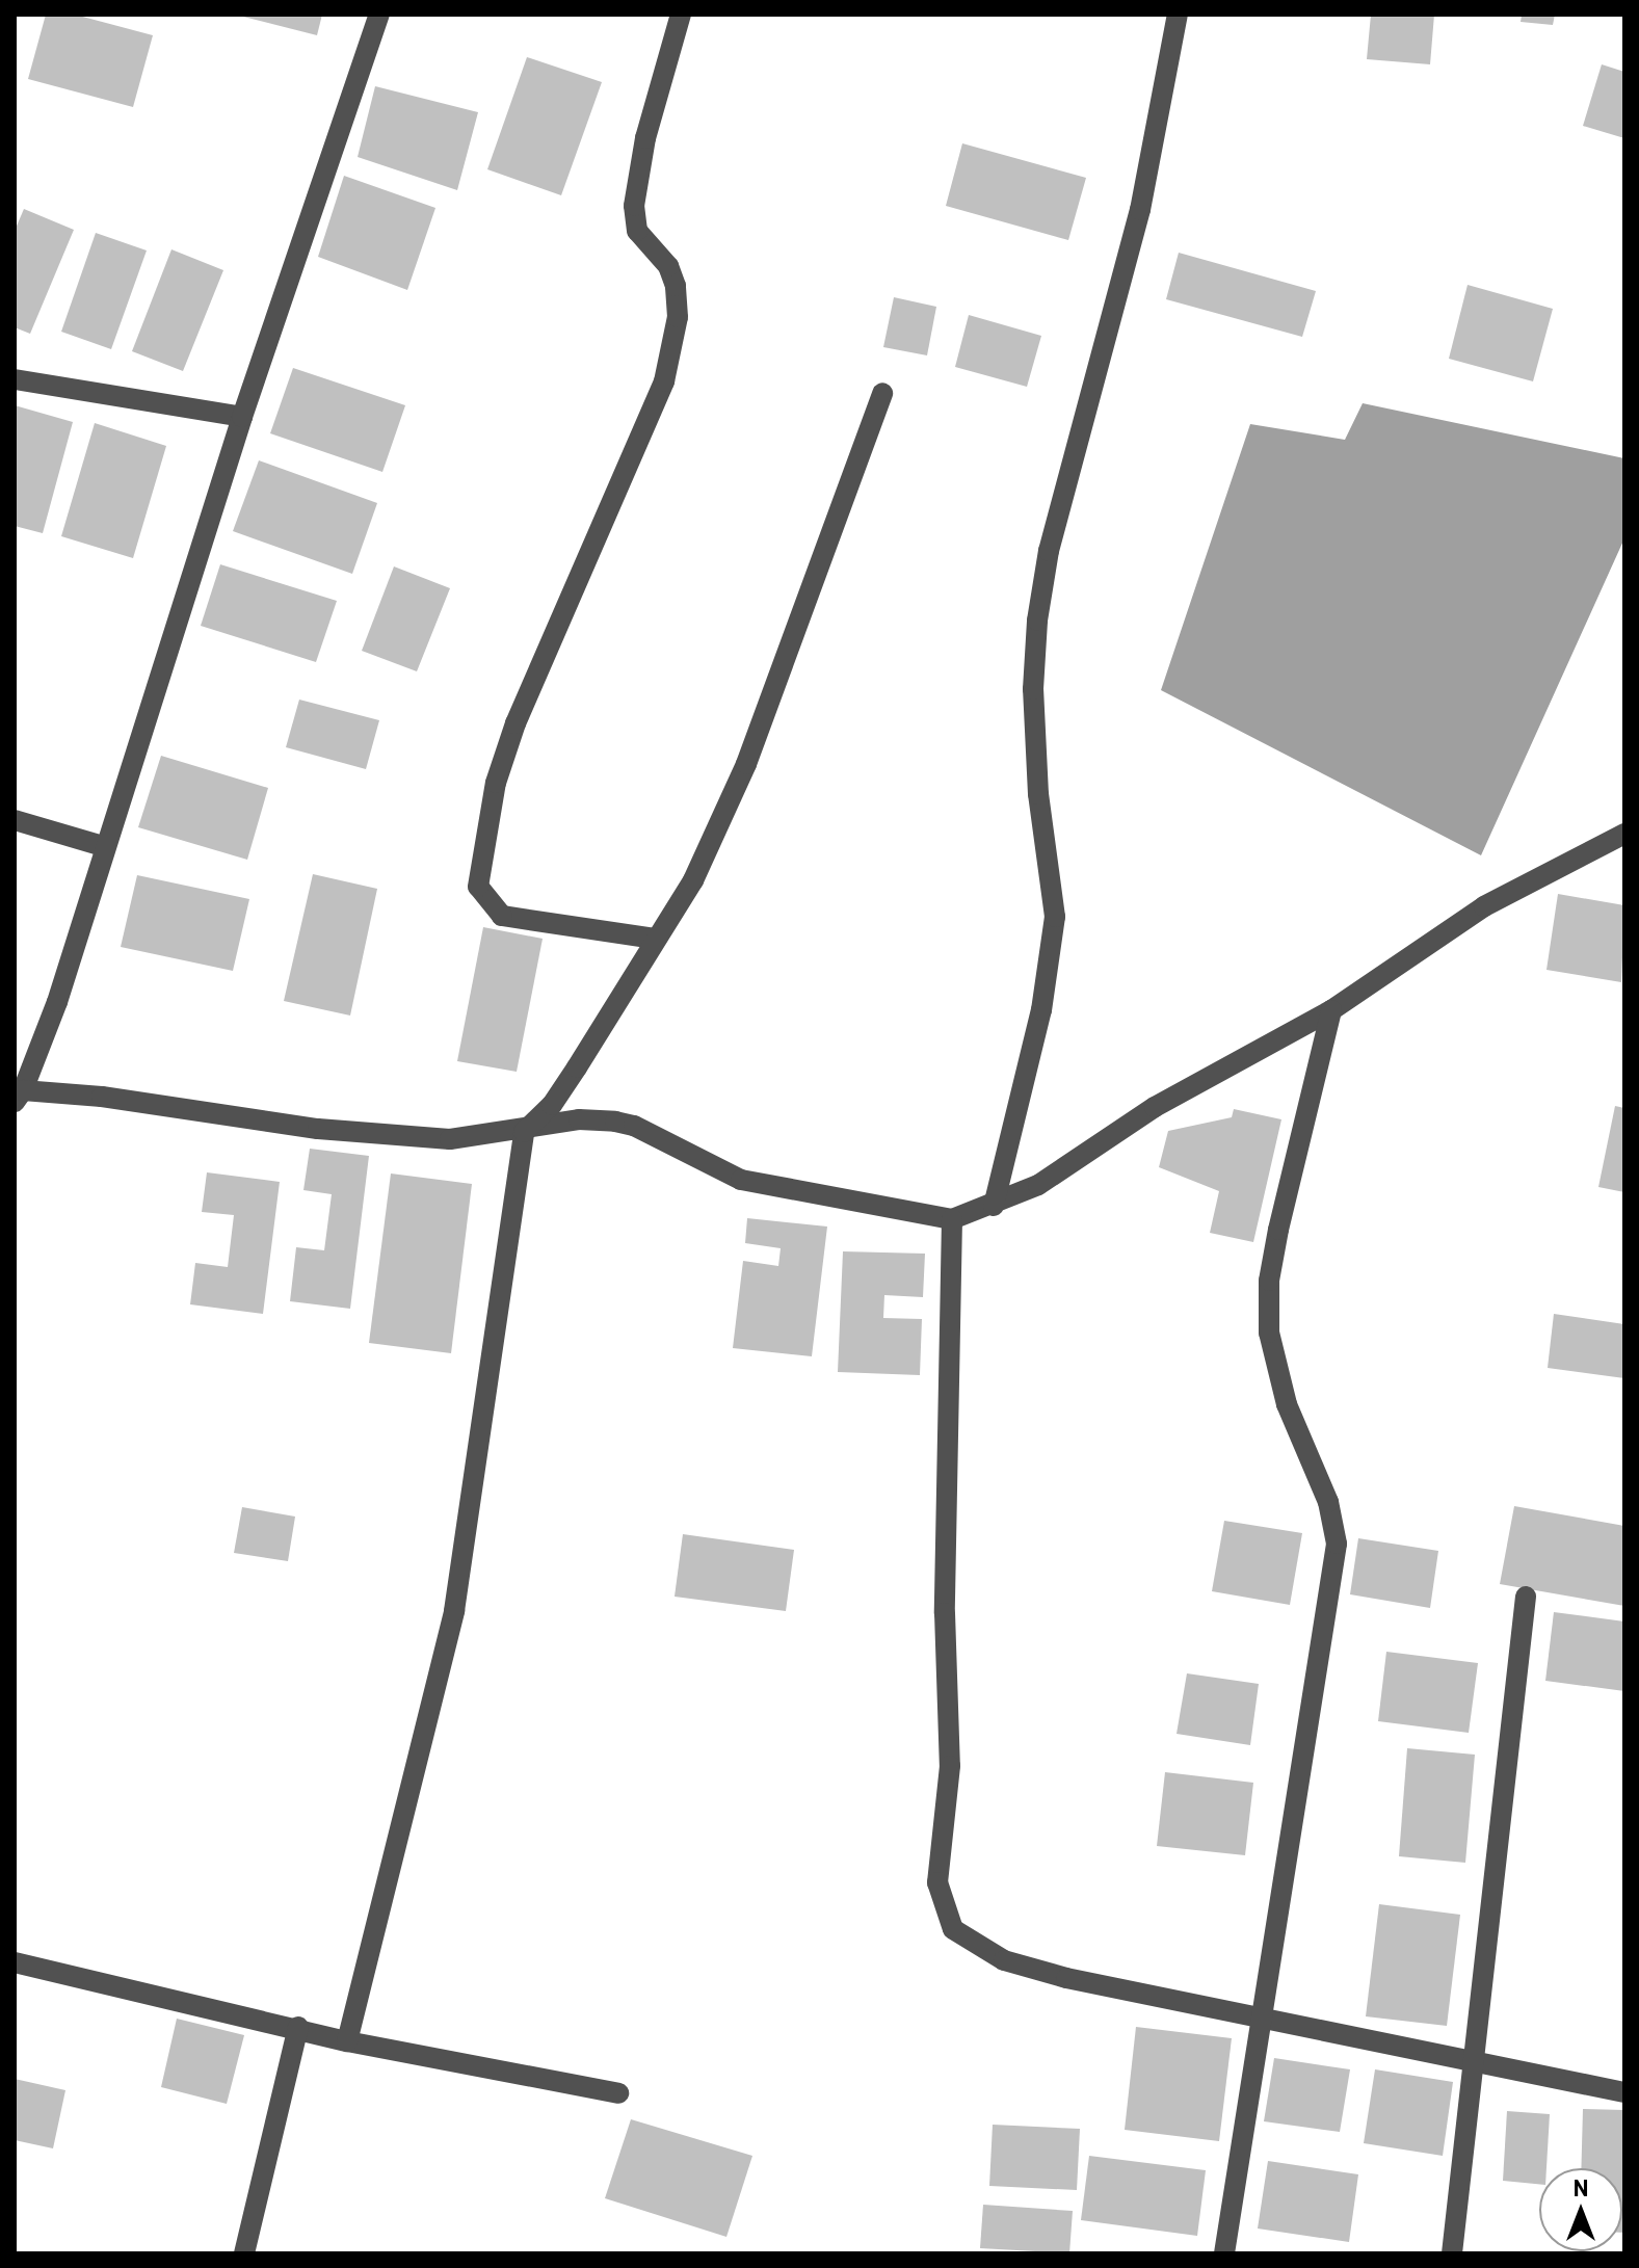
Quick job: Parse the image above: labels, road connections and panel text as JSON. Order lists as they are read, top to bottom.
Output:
{
  "north": "top"
}
